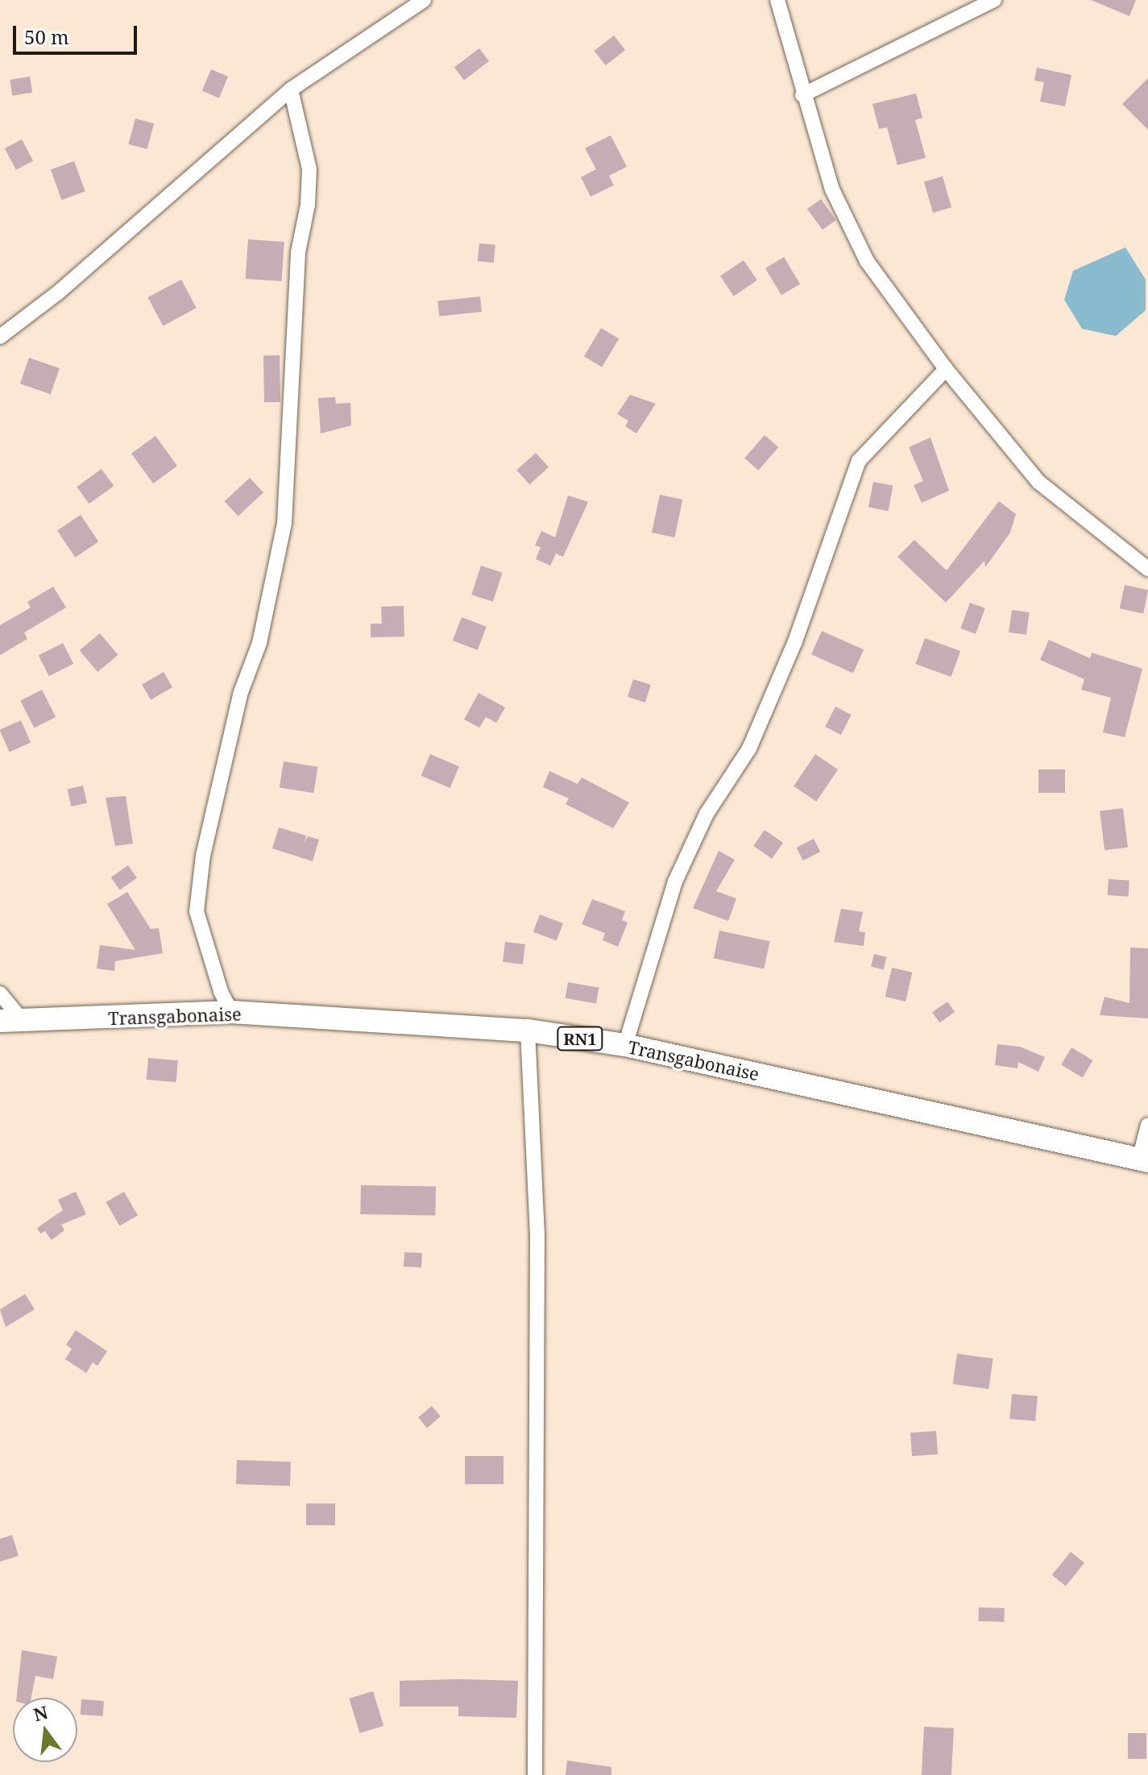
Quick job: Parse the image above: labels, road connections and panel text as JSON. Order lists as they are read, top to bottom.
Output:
{
  "streets": {
    "highway": ["Transgabonaise", "RN1"]
  },
  "scale_bar": "50 m",
  "north": "top"
}
